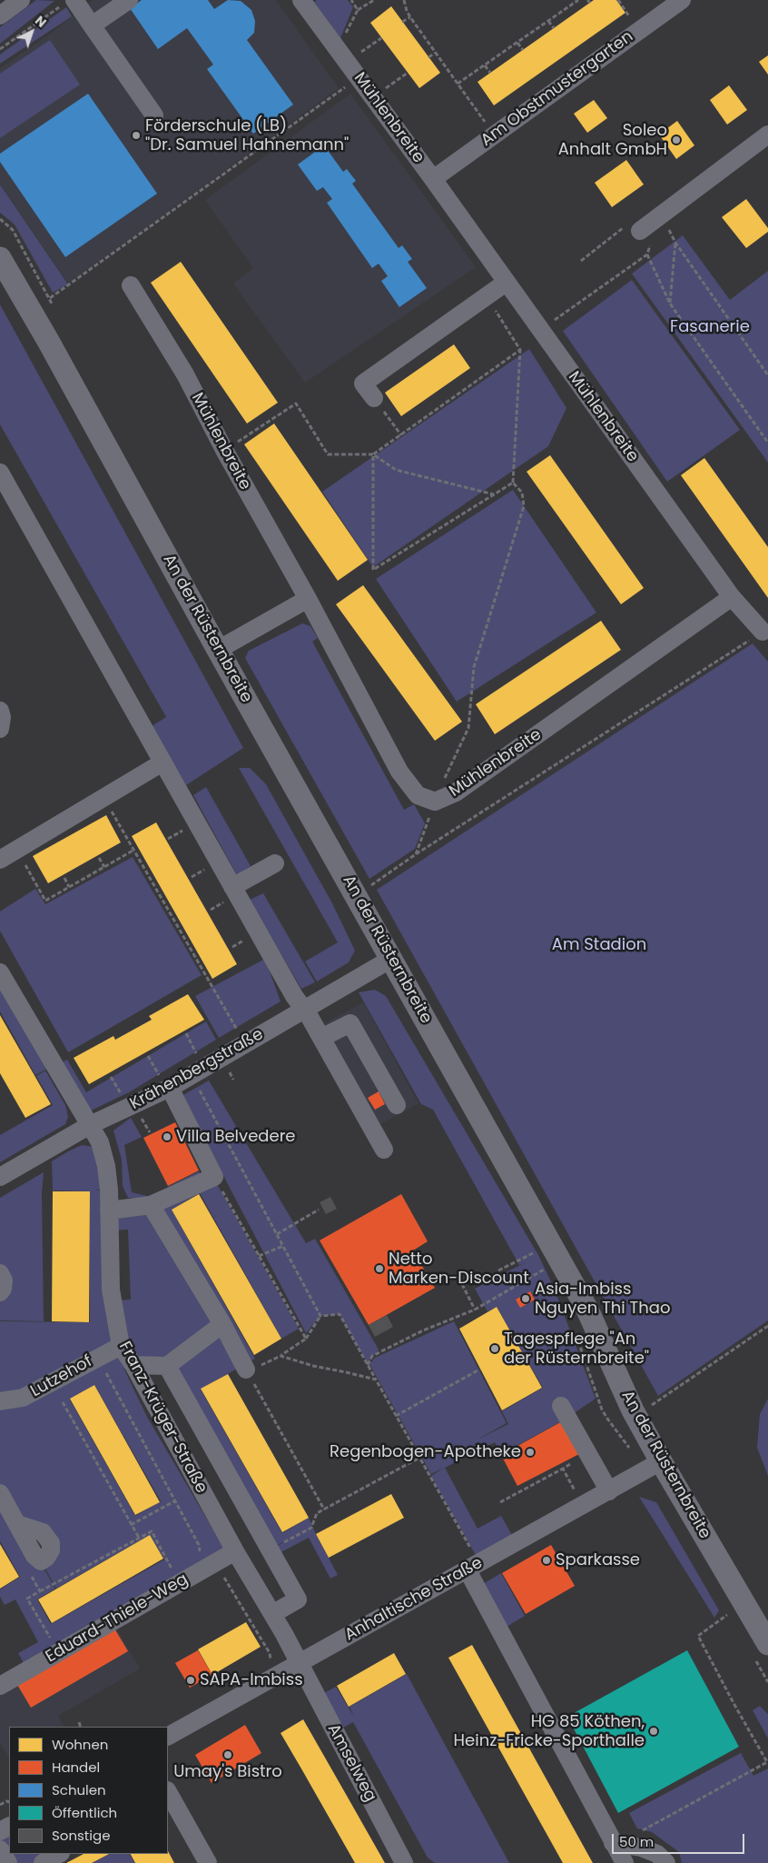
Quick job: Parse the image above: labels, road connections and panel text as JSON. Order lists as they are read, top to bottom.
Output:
{
  "streets": {
    "main road": ["An der Rüsternbreite"],
    "street": [
      "Am Obstmustergarten",
      "Mühlenbreite",
      "Krähenbergstraße",
      "Lutzehof",
      "Franz-Krüger-Straße",
      "Anhaltische Straße",
      "Eduard-Thiele-Weg",
      "Amselweg"
    ]
  },
  "crossings": [
    ["Am Obstmustergarten", "Mühlenbreite"],
    ["An der Rüsternbreite", "Krähenbergstraße"],
    ["An der Rüsternbreite", "Anhaltische Straße"],
    ["Krähenbergstraße", "Franz-Krüger-Straße"],
    ["Lutzehof", "Franz-Krüger-Straße"],
    ["Franz-Krüger-Straße", "Anhaltische Straße"],
    ["Franz-Krüger-Straße", "Eduard-Thiele-Weg"],
    ["Franz-Krüger-Straße", "Amselweg"],
    ["Anhaltische Straße", "Amselweg"]
  ],
  "parks": ["Fasanerie", "Am Stadion"],
  "places": [
    "Förderschule (LB) \"Dr. Samuel Hahnemann\"",
    "Soleo Anhalt GmbH",
    "Villa Belvedere",
    "Netto Marken-Discount",
    "Asia-Imbiss Nguyen Thi Thao",
    "Tagespflege \"An der Rüsternbreite\"",
    "Regenbogen-Apotheke",
    "Sparkasse",
    "SAPA-Imbiss",
    "HG 85 Köthen, Heinz-Fricke-Sporthalle",
    "Umay's Bistro"
  ],
  "legend": [
    "Wohnen",
    "Handel",
    "Schulen",
    "Öffentlich",
    "Sonstige"
  ],
  "scale_bar": "50 m",
  "north": "top right"
}
